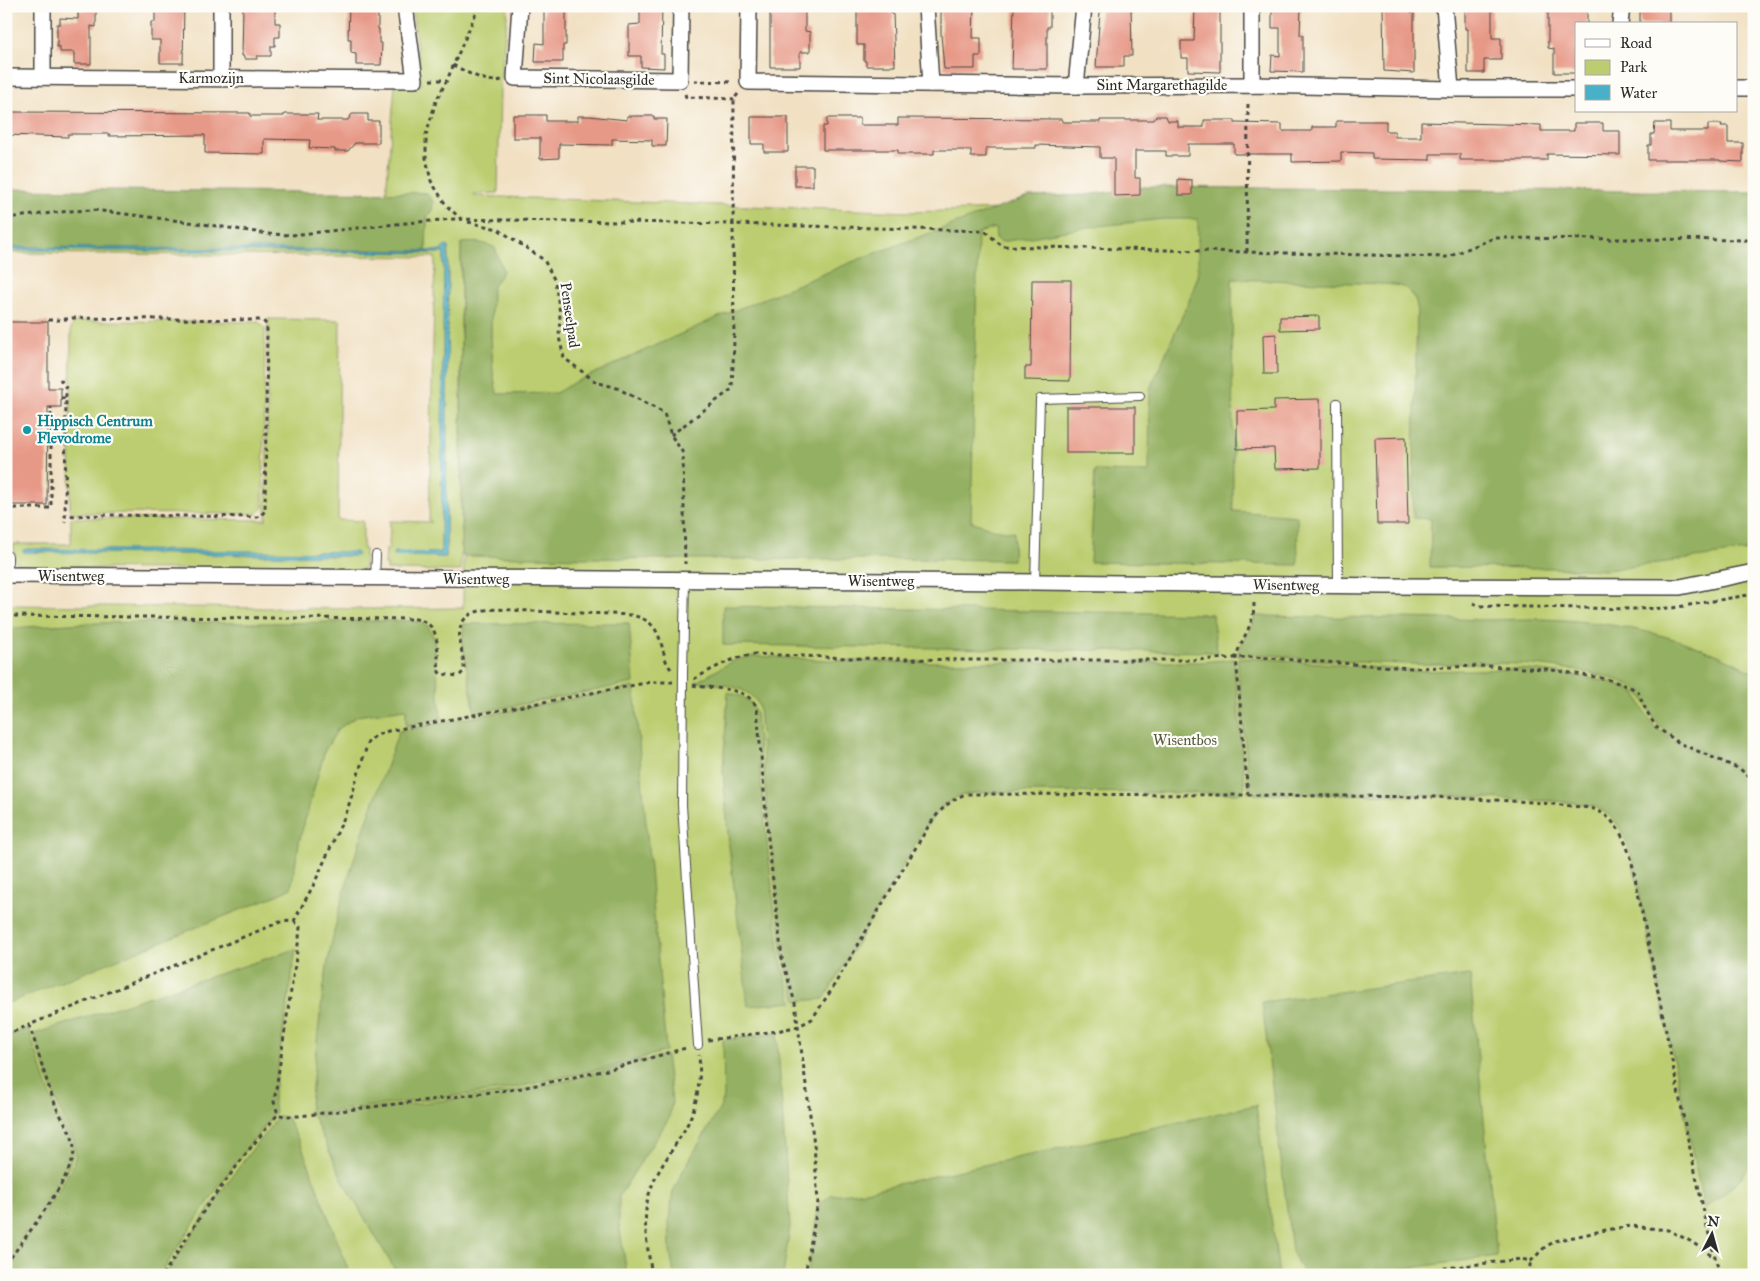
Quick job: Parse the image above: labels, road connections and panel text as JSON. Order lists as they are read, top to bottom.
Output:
{
  "streets": {
    "street": [
      "Karmozijn",
      "Sint Nicolaasgilde",
      "Sint Margarethagilde",
      "Wisentweg"
    ],
    "path": ["Penseelpad"]
  },
  "crossings": [
    ["Penseelpad", "Wisentweg"]
  ],
  "parks": ["Wisentbos"],
  "places": ["Hippisch Centrum Flevodrome"],
  "legend": ["Road", "Park", "Water"],
  "north": "top"
}
